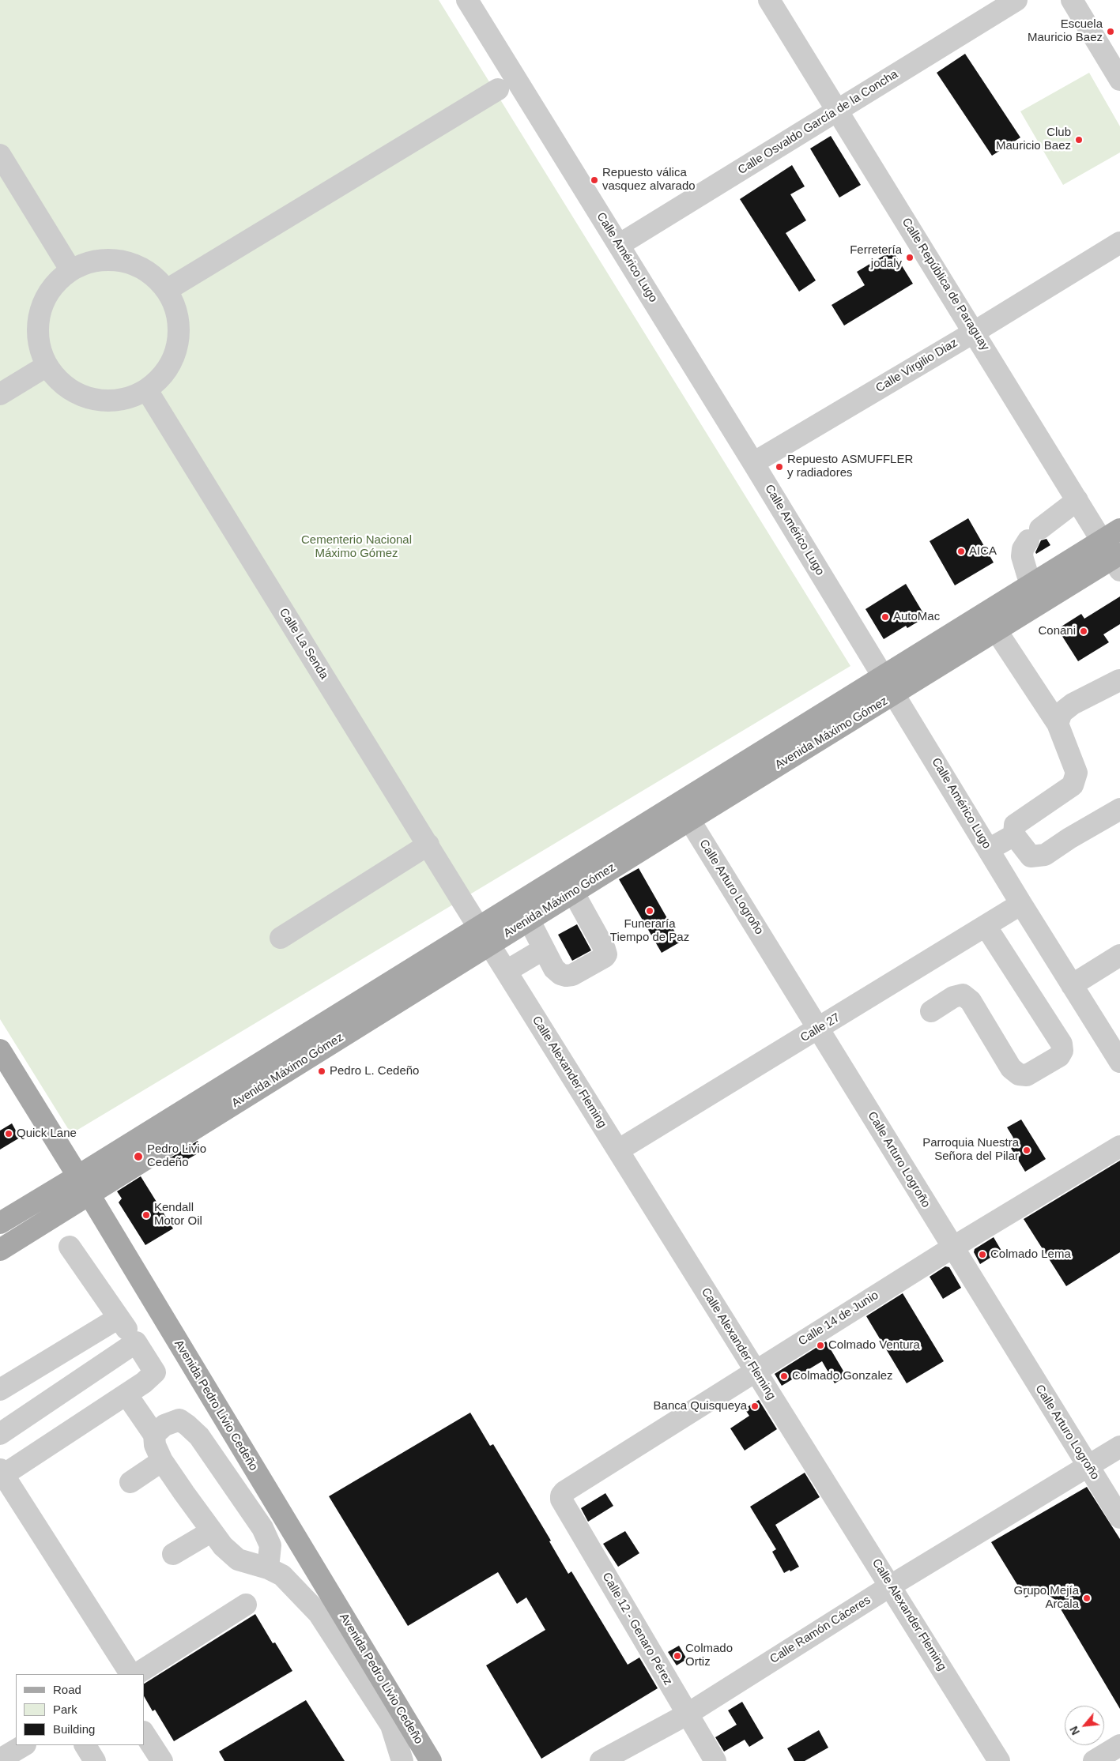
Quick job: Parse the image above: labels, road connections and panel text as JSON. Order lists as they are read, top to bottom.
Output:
{
  "streets": {
    "main road": ["Avenida Máximo Gómez", "Avenida Pedro Livio Cedeño"],
    "street": [
      "Calle Osvaldo García de la Concha",
      "Calle Américo Lugo",
      "Calle República de Paraguay",
      "Calle Virgilio Diaz",
      "Calle La Senda",
      "Calle Arturo Logroño",
      "Calle 27",
      "Calle Alexander Fleming",
      "Calle 14 de Junio",
      "Calle 12 - Genaro Pérez",
      "Calle Ramón Cáceres"
    ]
  },
  "crossings": [
    ["Calle Osvaldo García de la Concha", "Calle Américo Lugo"],
    ["Calle Osvaldo García de la Concha", "Calle República de Paraguay"],
    ["Calle Américo Lugo", "Calle Virgilio Diaz"],
    ["Calle Américo Lugo", "Avenida Máximo Gómez"],
    ["Calle Américo Lugo", "Calle 27"],
    ["Calle República de Paraguay", "Calle Virgilio Diaz"],
    ["Calle República de Paraguay", "Avenida Máximo Gómez"],
    ["Calle La Senda", "Avenida Máximo Gómez"],
    ["Calle La Senda", "Calle Alexander Fleming"],
    ["Avenida Máximo Gómez", "Calle Arturo Logroño"],
    ["Avenida Máximo Gómez", "Calle Alexander Fleming"],
    ["Avenida Máximo Gómez", "Avenida Pedro Livio Cedeño"],
    ["Calle Arturo Logroño", "Calle 27"],
    ["Calle Arturo Logroño", "Calle 14 de Junio"],
    ["Calle Arturo Logroño", "Calle Ramón Cáceres"],
    ["Calle 27", "Calle Alexander Fleming"],
    ["Calle Alexander Fleming", "Calle 14 de Junio"],
    ["Calle Alexander Fleming", "Calle Ramón Cáceres"],
    ["Calle 14 de Junio", "Calle 12 - Genaro Pérez"],
    ["Calle 12 - Genaro Pérez", "Calle Ramón Cáceres"]
  ],
  "parks": ["Cementerio Nacional Máximo Gómez"],
  "places": [
    "Escuela Mauricio Baez",
    "Club Mauricio Baez",
    "Repuesto válica vasquez alvarado",
    "Ferretería jodaly",
    "Repuesto ASMUFFLER y radiadores",
    "AICA",
    "AutoMac",
    "Conani",
    "Funeraría Tiempo de Paz",
    "Pedro L. Cedeño",
    "Quick Lane",
    "Parroquia Nuestra Señora del Pilar",
    "Pedro Livio Cedeño",
    "Kendall Motor Oil",
    "Colmado Lema",
    "Colmado Ventura",
    "Colmado Gonzalez",
    "Banca Quisqueya",
    "Grupo Mejía Arcala",
    "Colmado Ortiz"
  ],
  "legend": ["Road", "Park", "Building"],
  "north": "bottom left"
}
